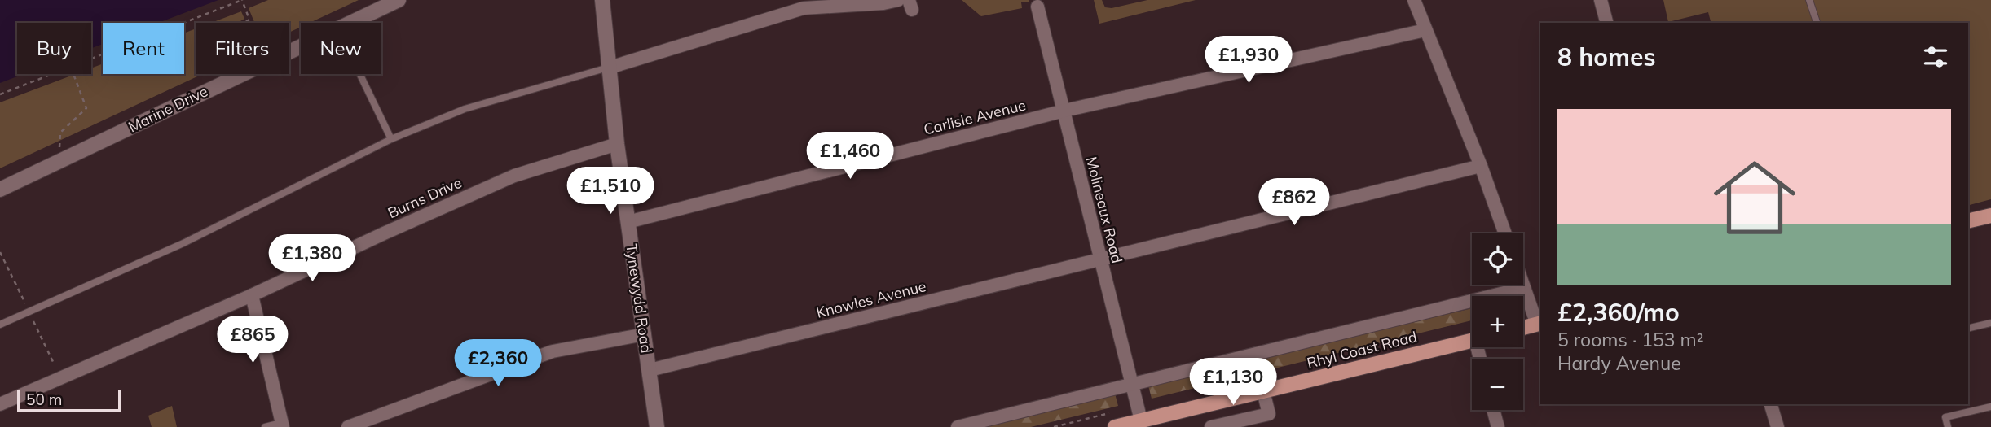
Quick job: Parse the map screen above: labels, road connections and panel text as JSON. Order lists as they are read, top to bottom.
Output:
{
  "streets": {
    "main road": ["Marine Drive", "Tynewydd Road", "Rhyl Coast Road"],
    "street": [
      "Carlisle Avenue",
      "Burns Drive",
      "Molineaux Road",
      "Knowles Avenue"
    ]
  },
  "crossings": [
    ["Carlisle Avenue", "Molineaux Road"],
    ["Carlisle Avenue", "Tynewydd Road"],
    ["Burns Drive", "Tynewydd Road"],
    ["Molineaux Road", "Knowles Avenue"],
    ["Molineaux Road", "Rhyl Coast Road"],
    ["Tynewydd Road", "Knowles Avenue"]
  ],
  "scale_bar": "50 m",
  "page": {
    "chip": [
      "Buy",
      "Rent",
      "Filters",
      "New"
    ],
    "heading": "8 homes",
    "price": [
      "£1,930",
      "£1,460",
      "£1,510",
      "£862",
      "£1,380",
      "£865",
      "£2,360",
      "£1,130"
    ],
    "list": [
      {
        "name": "£2,360/mo",
        "note": "5 rooms · 153 m² · Hardy Avenue"
      }
    ],
    "map_buttons": ["+", "−"],
    "scale": "50 m"
  }
}
